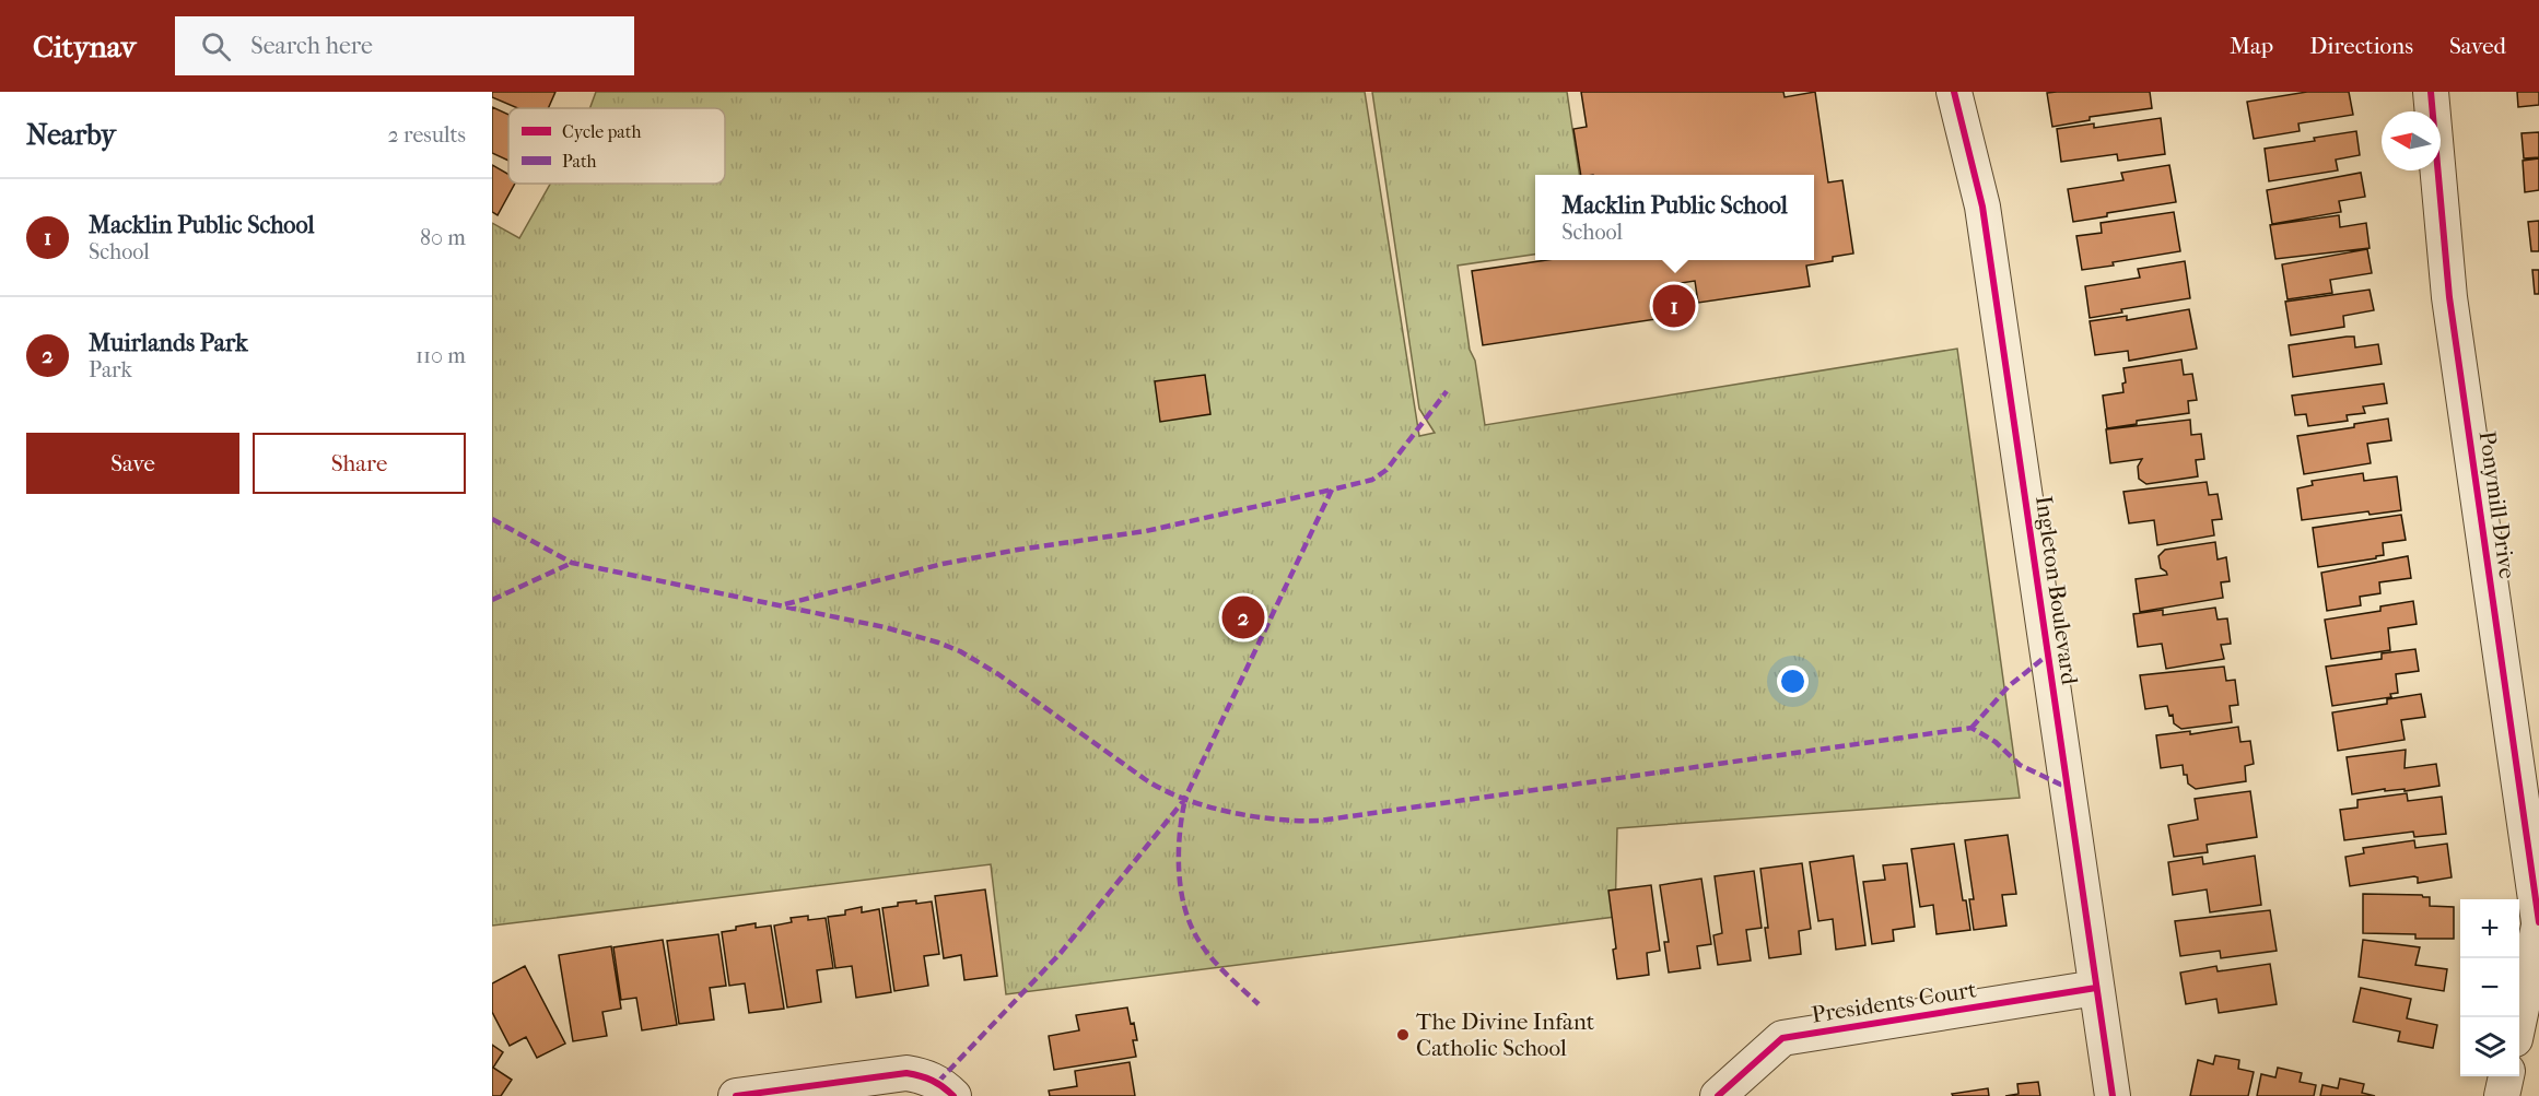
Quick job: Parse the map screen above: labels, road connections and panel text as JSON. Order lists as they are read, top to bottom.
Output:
{
  "streets": {
    "street": ["Ponymill Drive", "Ingleton Boulevard", "Presidents Court"]
  },
  "crossings": [
    ["Ingleton Boulevard", "Presidents Court"]
  ],
  "places": ["The Divine Infant Catholic School"],
  "legend": ["Cycle path", "Path"],
  "north": "left",
  "page": {
    "header": "Citynav",
    "search": "Search here",
    "nav": ["Map", "Directions", "Saved"],
    "heading": ["Nearby", "2 results"],
    "popup": ["Macklin Public School", "School"],
    "list": [
      {
        "mark": "1",
        "name": "Macklin Public School",
        "note": "School",
        "value": "80 m"
      },
      {
        "mark": "2",
        "name": "Muirlands Park",
        "note": "Park",
        "value": "110 m"
      }
    ],
    "pins": ["1", "2"],
    "buttons": ["Save", "Share"],
    "map_buttons": ["+", "−"]
  }
}
